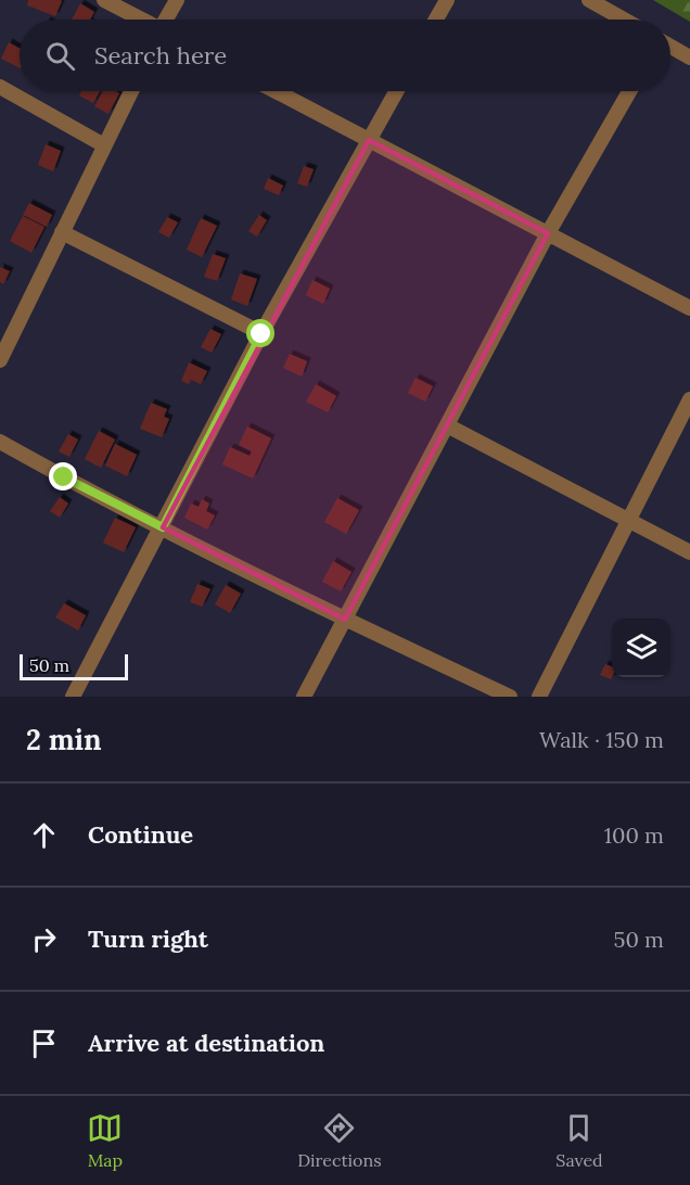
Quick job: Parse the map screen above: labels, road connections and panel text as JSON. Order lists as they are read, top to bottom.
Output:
{
  "scale_bar": "50 m",
  "page": {
    "search": "Search here",
    "scale": "50 m",
    "heading": ["2 min", "Walk · 150 m"],
    "list": [
      ["Continue", "100 m"],
      ["Turn right", "50 m"],
      "Arrive at destination"
    ],
    "nav": ["Map", "Directions", "Saved"]
  }
}
